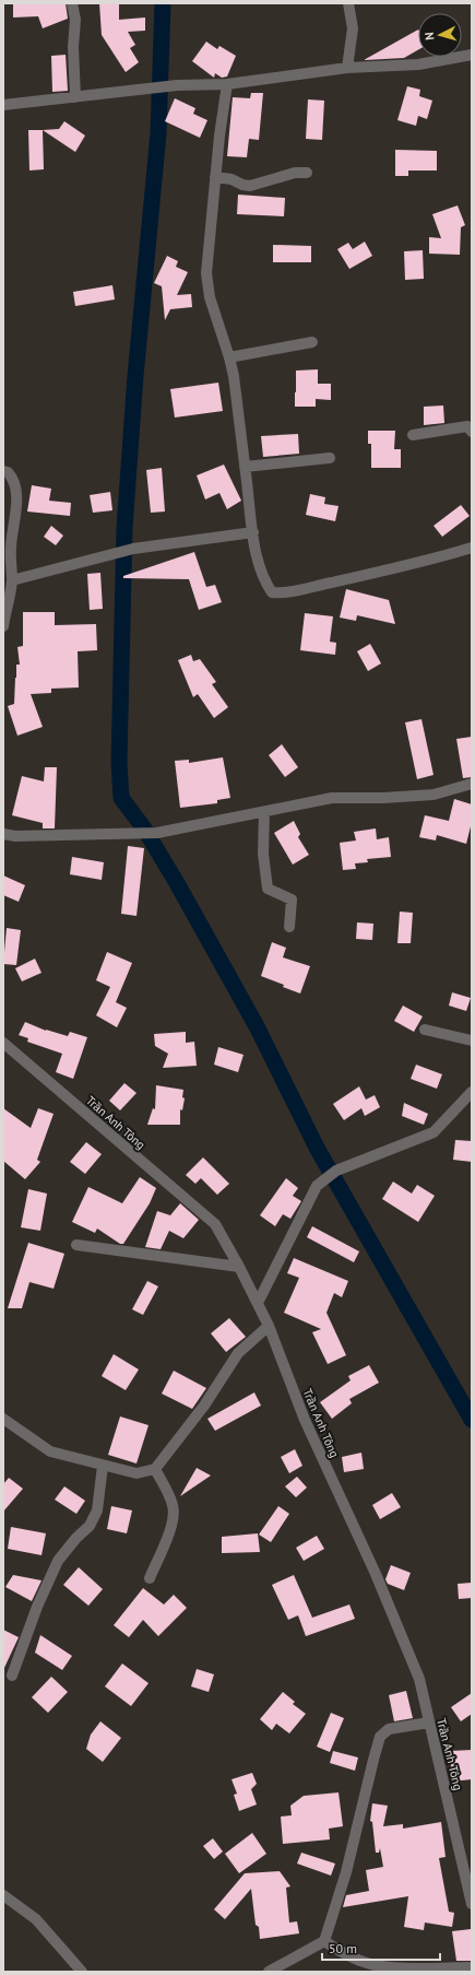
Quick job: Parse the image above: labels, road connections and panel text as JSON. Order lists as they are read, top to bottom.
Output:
{
  "streets": {
    "street": ["Trần Anh Tông"]
  },
  "scale_bar": "50 m",
  "north": "left"
}
